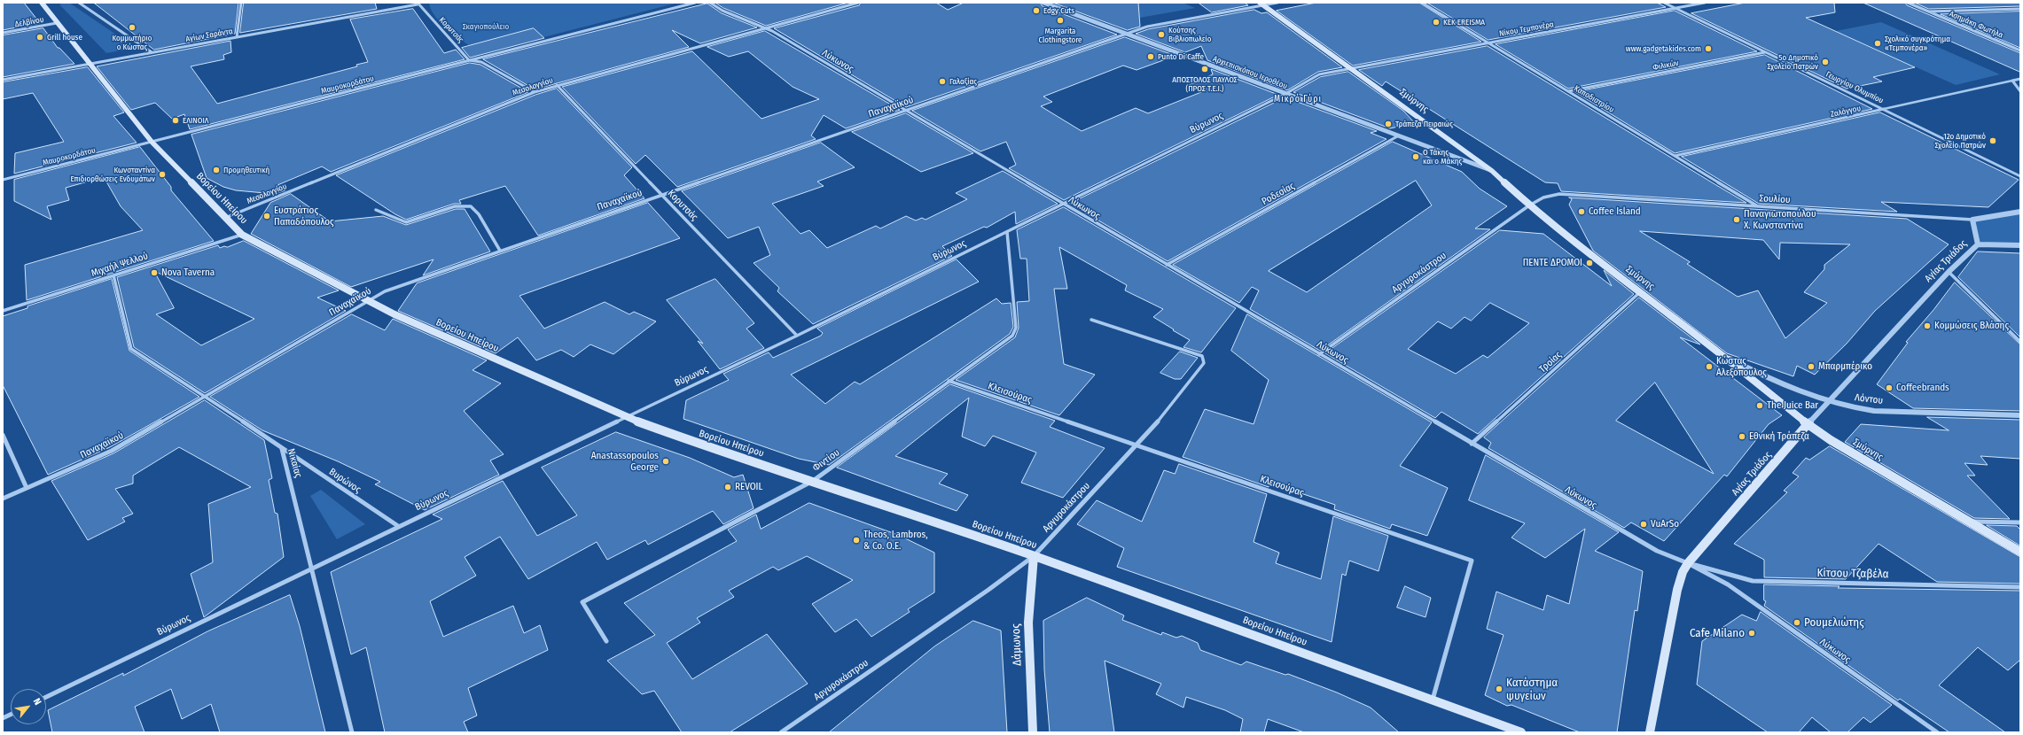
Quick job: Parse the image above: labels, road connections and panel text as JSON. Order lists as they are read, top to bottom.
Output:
{
  "streets": {
    "main road": [
      "Σμύρνης",
      "Βορείου Ηπείρου",
      "Αγίας Τριάδος",
      "Δάμωνος"
    ],
    "street": [
      "Δελβίνου",
      "Ασημάκη Φωτήλα",
      "Νίκου Τεμπονέρα",
      "Κορυτσάς",
      "Αγίων Σαράντα",
      "Λύκωνος",
      "Φιλικών",
      "Αρχιεπισκόπου Ιεροθέου",
      "Μαυροκορδάτου",
      "Μεσολογγίου",
      "Γεωργίου Ολυμπίου",
      "Καποδιστρίου",
      "Παναχαϊκού",
      "Ζαλόγγου",
      "Βύρωνος",
      "Ροδεσίας",
      "Σουλίου",
      "Μιχαήλ Ψελλού",
      "Αργυροκάστρου",
      "Τροίας",
      "Κλεισούρας",
      "Λόντου",
      "Φιντίου",
      "Νικαίας",
      "Βυρώνος",
      "Κίτσου Τζαβέλα"
    ]
  },
  "crossings": [
    ["Δελβίνου", "Βορείου Ηπείρου"],
    ["Νίκου Τεμπονέρα", "Γεωργίου Ολυμπίου"],
    ["Νίκου Τεμπονέρα", "Καποδιστρίου"],
    ["Νίκου Τεμπονέρα", "Σμύρνης"],
    ["Νίκου Τεμπονέρα", "Βύρωνος"],
    ["Κορυτσάς", "Αγίων Σαράντα"],
    ["Κορυτσάς", "Μαυροκορδάτου"],
    ["Κορυτσάς", "Μεσολογγίου"],
    ["Κορυτσάς", "Παναχαϊκού"],
    ["Κορυτσάς", "Βύρωνος"],
    ["Αγίων Σαράντα", "Βορείου Ηπείρου"],
    ["Λύκωνος", "Μεσολογγίου"],
    ["Λύκωνος", "Παναχαϊκού"],
    ["Λύκωνος", "Βύρωνος"],
    ["Λύκωνος", "Ροδεσίας"],
    ["Λύκωνος", "Αγίας Τριάδος"],
    ["Λύκωνος", "Αργυροκάστρου"],
    ["Λύκωνος", "Τροίας"],
    ["Λύκωνος", "Κίτσου Τζαβέλα"],
    ["Φιλικών", "Γεωργίου Ολυμπίου"],
    ["Φιλικών", "Καποδιστρίου"],
    ["Αρχιεπισκόπου Ιεροθέου", "Σμύρνης"],
    ["Αρχιεπισκόπου Ιεροθέου", "Παναχαϊκού"],
    ["Αρχιεπισκόπου Ιεροθέου", "Βύρωνος"],
    ["Αρχιεπισκόπου Ιεροθέου", "Ροδεσίας"],
    ["Μαυροκορδάτου", "Βορείου Ηπείρου"],
    ["Μεσολογγίου", "Βορείου Ηπείρου"],
    ["Γεωργίου Ολυμπίου", "Ζαλόγγου"],
    ["Καποδιστρίου", "Ζαλόγγου"],
    ["Καποδιστρίου", "Σουλίου"],
    ["Σμύρνης", "Παναχαϊκού"],
    ["Σμύρνης", "Βύρωνος"],
    ["Σμύρνης", "Σουλίου"],
    ["Σμύρνης", "Αγίας Τριάδος"],
    ["Σμύρνης", "Αργυροκάστρου"],
    ["Σμύρνης", "Τροίας"],
    ["Σμύρνης", "Λόντου"],
    ["Παναχαϊκού", "Βορείου Ηπείρου"],
    ["Παναχαϊκού", "Νικαίας"],
    ["Βύρωνος", "Βορείου Ηπείρου"],
    ["Βύρωνος", "Φιντίου"],
    ["Βύρωνος", "Νικαίας"],
    ["Βύρωνος", "Βυρώνος"],
    ["Βορείου Ηπείρου", "Μιχαήλ Ψελλού"],
    ["Βορείου Ηπείρου", "Αργυροκάστρου"],
    ["Βορείου Ηπείρου", "Κλεισούρας"],
    ["Βορείου Ηπείρου", "Φιντίου"],
    ["Βορείου Ηπείρου", "Δάμωνος"],
    ["Σουλίου", "Αγίας Τριάδος"],
    ["Σουλίου", "Αργυροκάστρου"],
    ["Αγίας Τριάδος", "Λόντου"],
    ["Αγίας Τριάδος", "Κίτσου Τζαβέλα"],
    ["Μιχαήλ Ψελλού", "Νικαίας"],
    ["Αργυροκάστρου", "Κλεισούρας"],
    ["Αργυροκάστρου", "Δάμωνος"],
    ["Κλεισούρας", "Φιντίου"],
    ["Νικαίας", "Βυρώνος"]
  ],
  "districts": ["Μικρό Γύρι"],
  "parks": ["Σκαγιοπούλειο"],
  "places": [
    "Edgy Cuts",
    "Margarita Clothingstore",
    "KEK EREISMA",
    "Κομμωτήριο ο Κώστας",
    "Κούτσης Βιβλιοπωλείο",
    "Grill house",
    "Σχολικό συγκρότημα «Τεμπονέρα»",
    "www.gadgetakides.com",
    "Punto Di Caffe",
    "5ο Δημοτικό Σχολείο Πατρών",
    "ΑΠΟΣΤΟΛΟΣ ΠΑΥΛΟΣ (ΠΡΟΣ Τ.Ε.Ι.)",
    "Γαλαξίας",
    "ΕΛΙΝΟΙΛ",
    "Τράπεζα Πειραιώς",
    "12ο Δημοτικό Σχολείο Πατρών",
    "Ο Τάκης και ο Μάκης",
    "Προμηθευτική",
    "Κωνσταντίνα Επιδιορθώσεις Ενδυμάτων",
    "Coffee Island",
    "Ευστράτιος Παπαδόπουλος",
    "Παναγιωτοπούλου Χ. Κωνσταντίνα",
    "ΠΕΝΤΕ ΔΡΟΜΟΙ",
    "Nova Taverna",
    "Κομμώσεις Βλάσης",
    "Κώστας Αλεξόπουλος",
    "Μπαρμπέρικο",
    "Coffeebrands",
    "The Juice Bar",
    "Εθνική Τράπεζα",
    "Anastassopoulos George",
    "REVOIL",
    "VuArSo",
    "Theos, Lambros, & Co. O.E.",
    "Ρουμελιώτης",
    "Cafe Milano",
    "Κατάστημα ψυγείων"
  ],
  "north": "top right"
}
